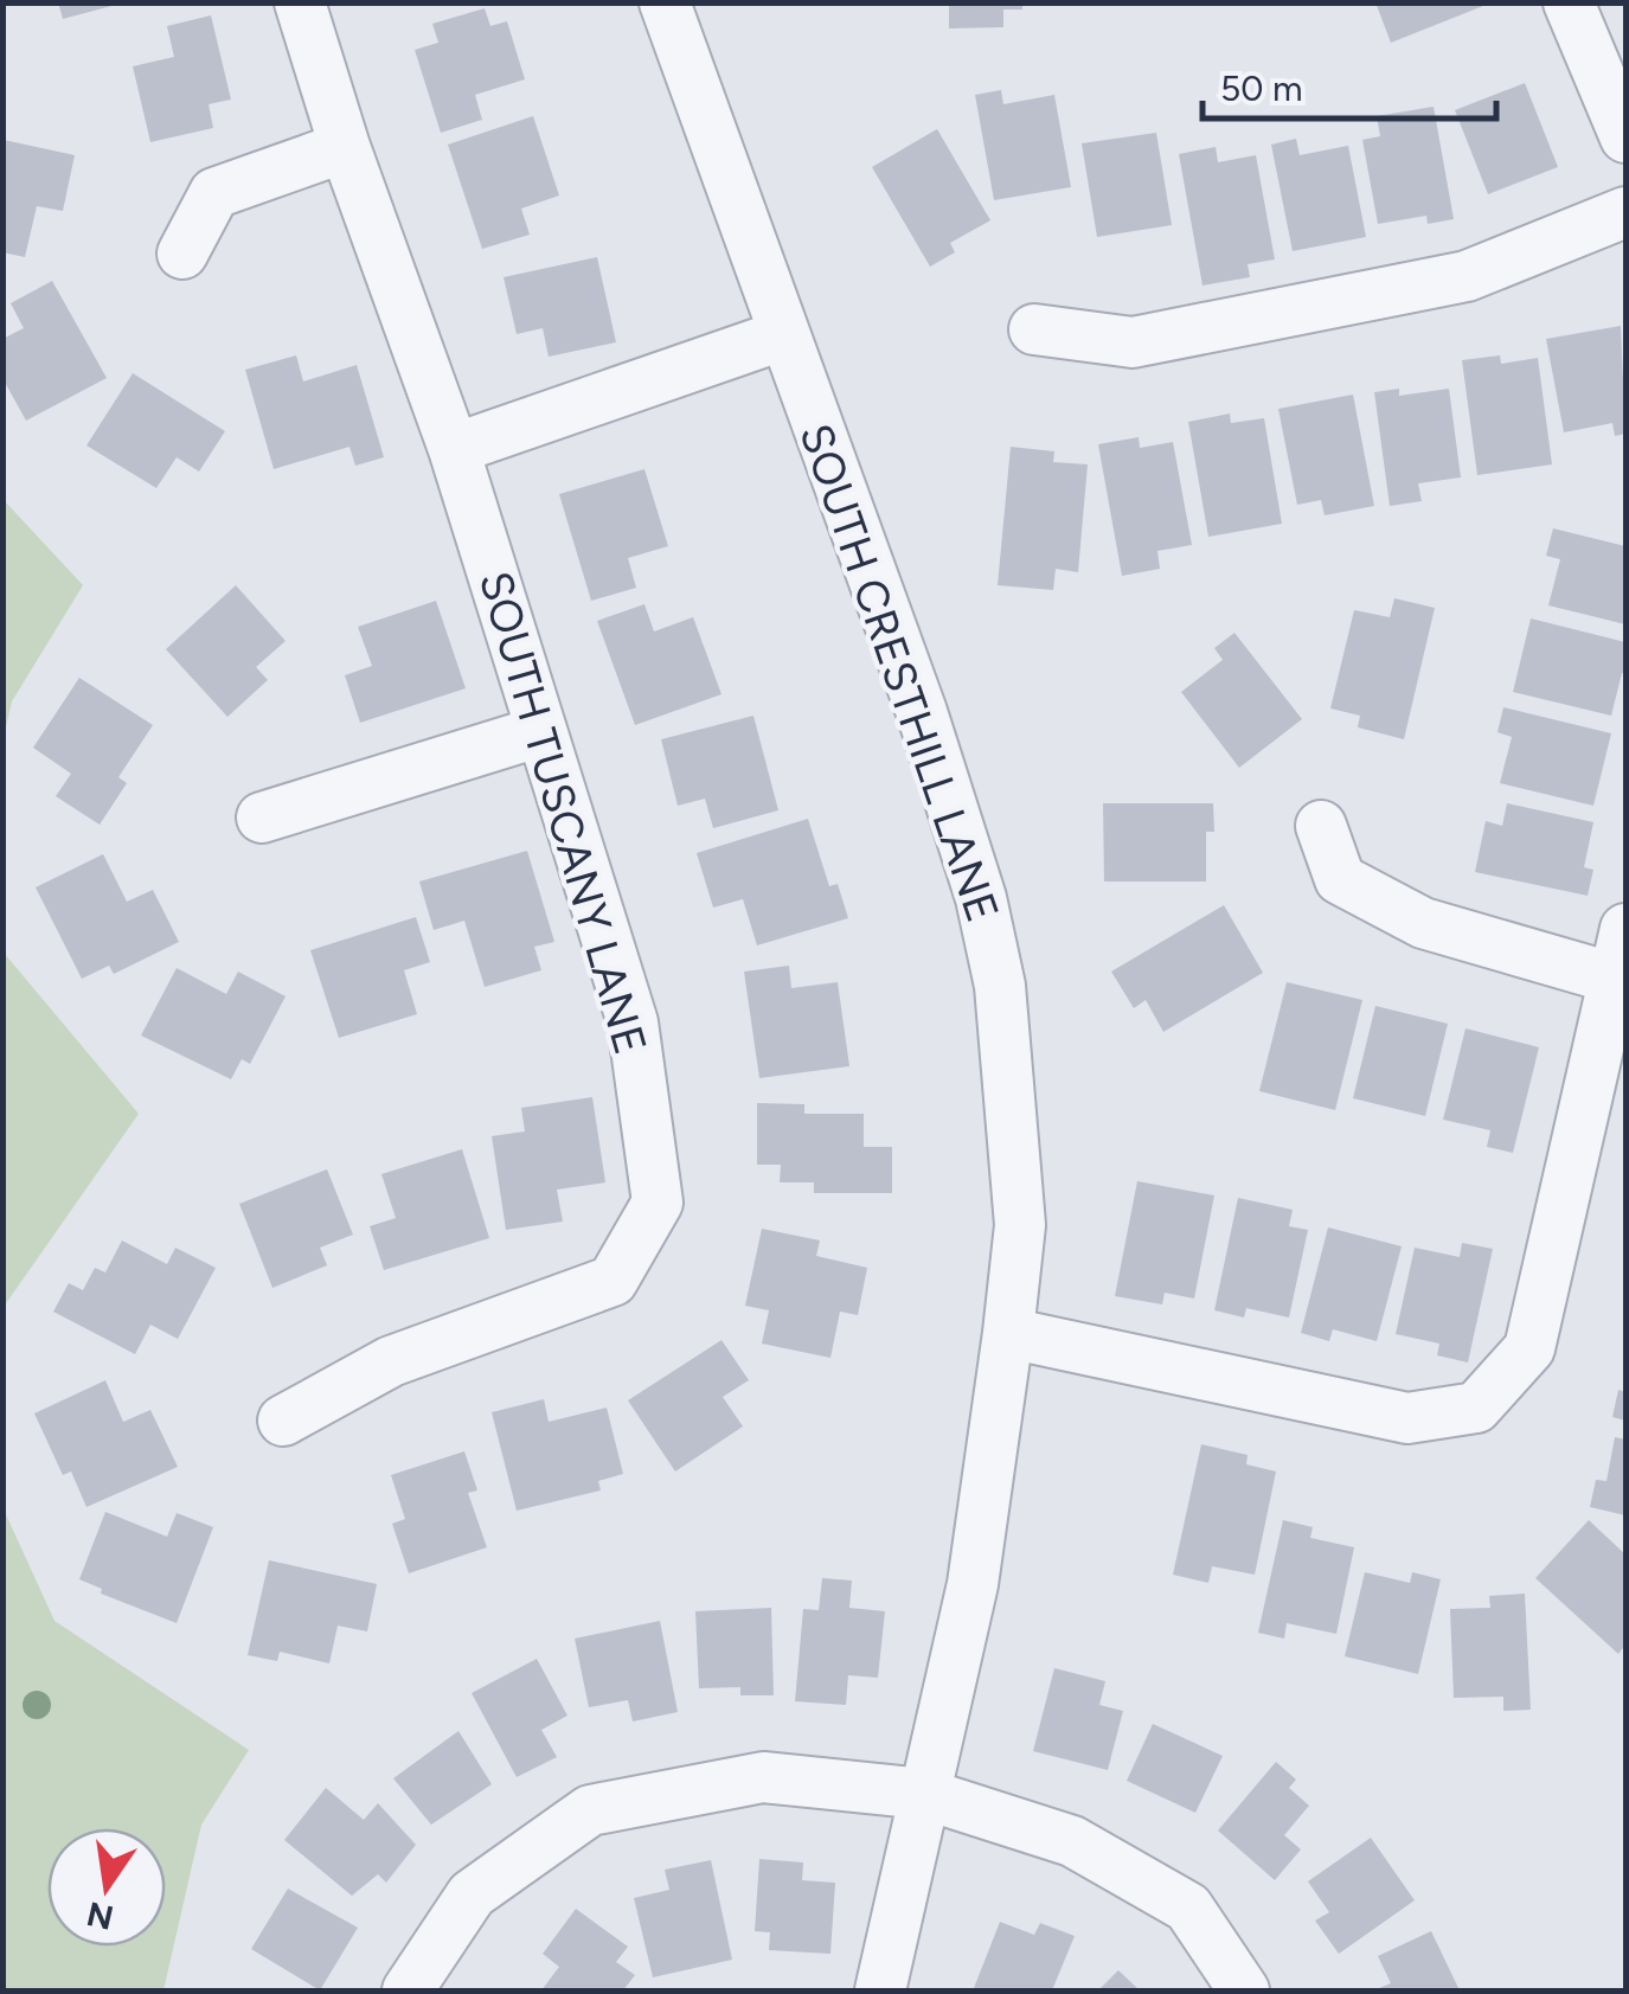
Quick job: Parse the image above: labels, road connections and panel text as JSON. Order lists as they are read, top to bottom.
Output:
{
  "streets": {
    "street": ["SOUTH CRESTHILL LANE", "SOUTH TUSCANY LANE"]
  },
  "scale_bar": "50 m",
  "north": "bottom"
}
